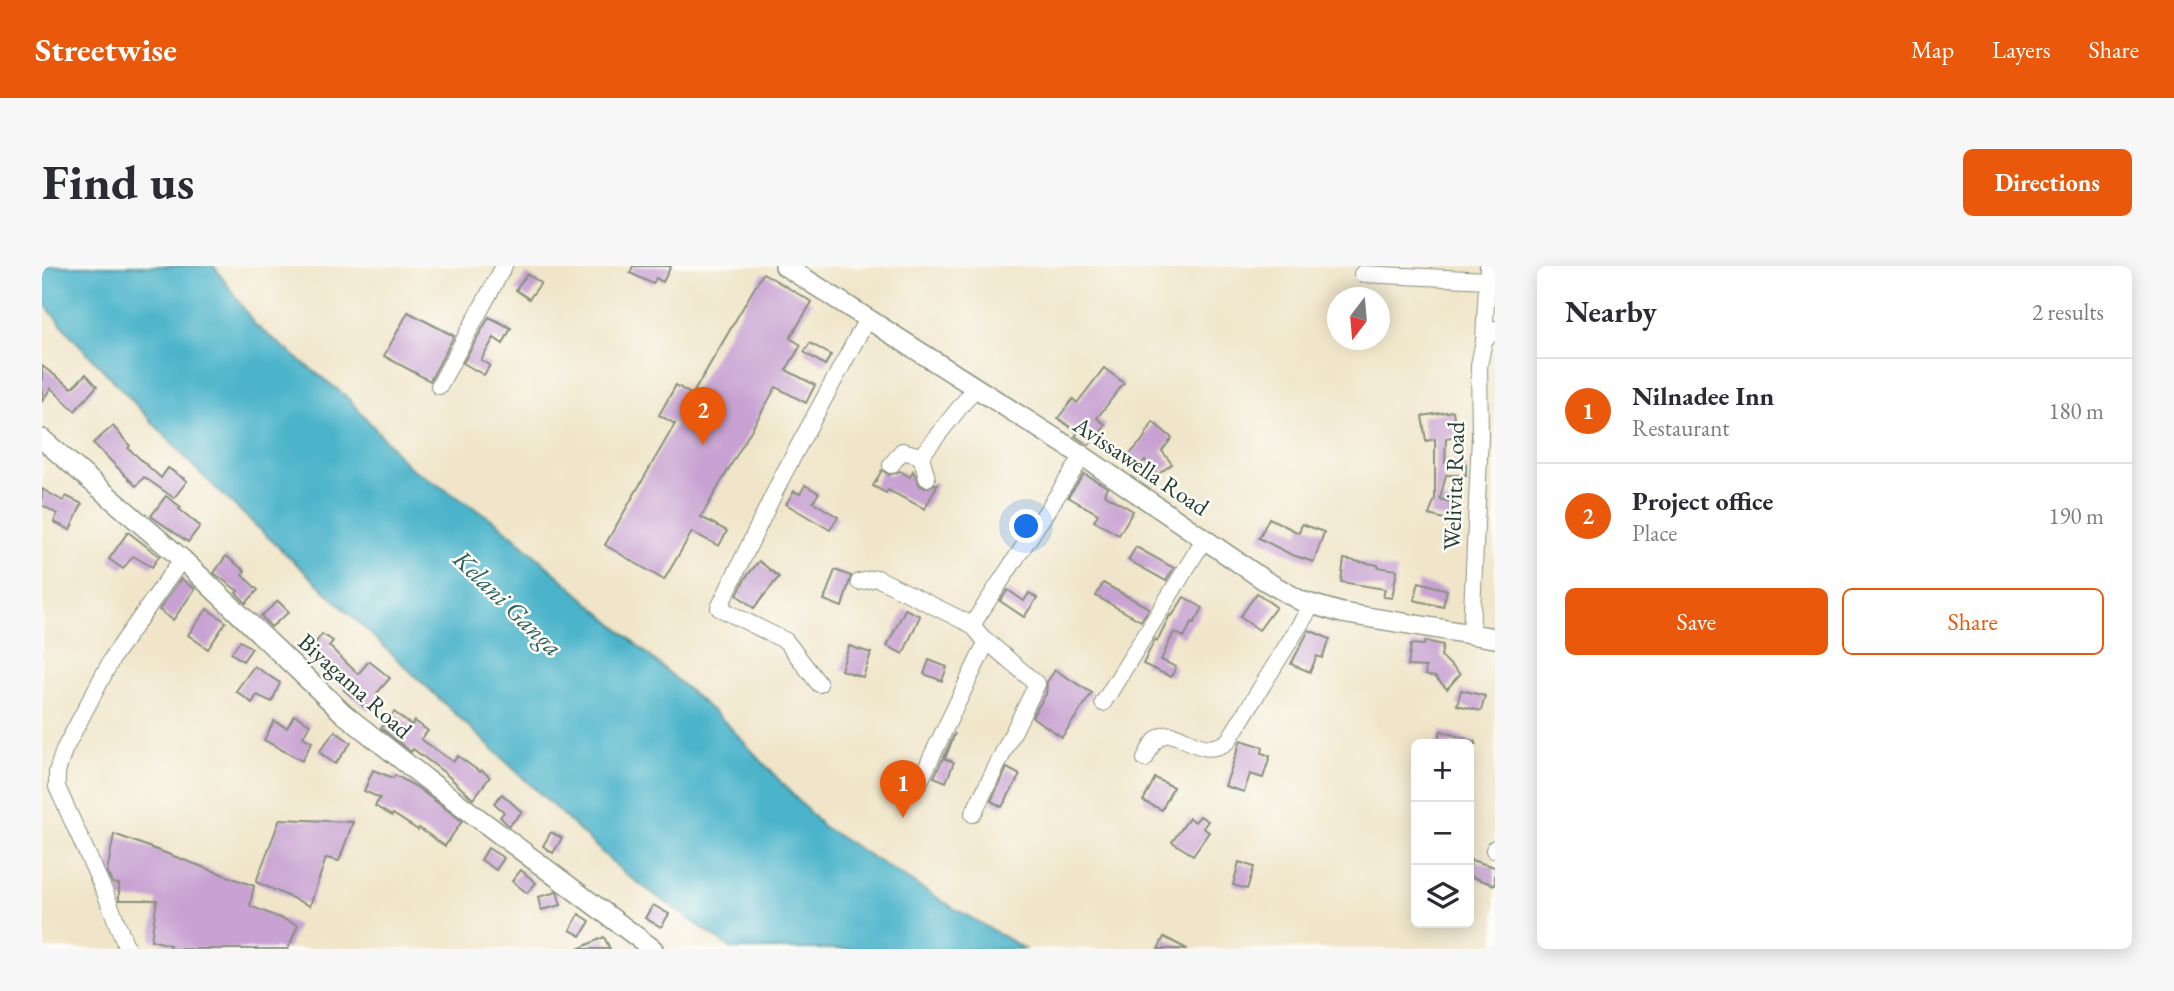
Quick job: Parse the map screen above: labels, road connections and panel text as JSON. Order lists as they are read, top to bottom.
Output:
{
  "streets": {
    "main road": ["Avissawella Road", "Biyagama Road"],
    "street": ["Welivita Road"]
  },
  "crossings": [
    ["Avissawella Road", "Welivita Road"]
  ],
  "water": ["Kelani Ganga"],
  "north": "bottom",
  "page": {
    "header": "Streetwise",
    "nav": ["Map", "Layers", "Share"],
    "buttons": [
      "Directions",
      ["Save", "Share"]
    ],
    "title": "Find us",
    "heading": ["Nearby", "2 results"],
    "list": [
      {
        "mark": "1",
        "name": "Nilnadee Inn",
        "note": "Restaurant",
        "value": "180 m"
      },
      {
        "mark": "2",
        "name": "Project office",
        "note": "Place",
        "value": "190 m"
      }
    ],
    "pins": ["2", "1"],
    "map_buttons": ["+", "−"]
  }
}
